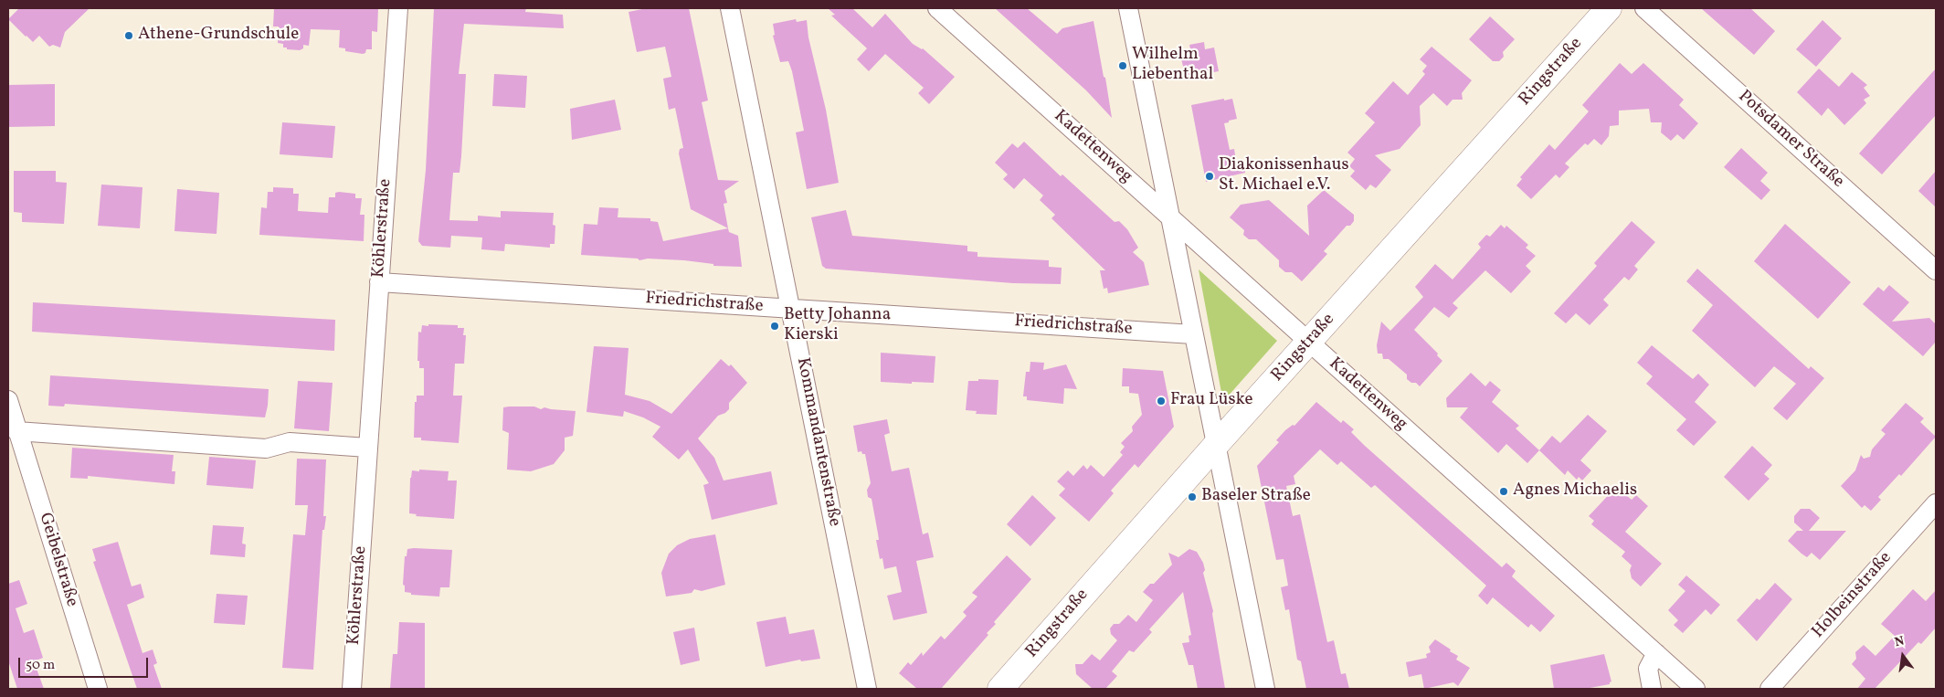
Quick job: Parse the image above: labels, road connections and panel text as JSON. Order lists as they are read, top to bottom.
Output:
{
  "streets": {
    "street": [
      "Ringstraße",
      "Potsdamer Straße",
      "Kadettenweg",
      "Köhlerstraße",
      "Friedrichstraße",
      "Kommandantenstraße",
      "Geibelstraße",
      "Holbeinstraße"
    ]
  },
  "crossings": [
    ["Ringstraße", "Kadettenweg"],
    ["Köhlerstraße", "Friedrichstraße"],
    ["Friedrichstraße", "Kommandantenstraße"]
  ],
  "places": [
    "Athene-Grundschule",
    "Wilhelm Liebenthal",
    "Diakonissenhaus St. Michael e.V.",
    "Betty Johanna Kierski",
    "Frau Lüske",
    "Agnes Michaelis",
    "Baseler Straße"
  ],
  "scale_bar": "50 m",
  "north": "top"
}
